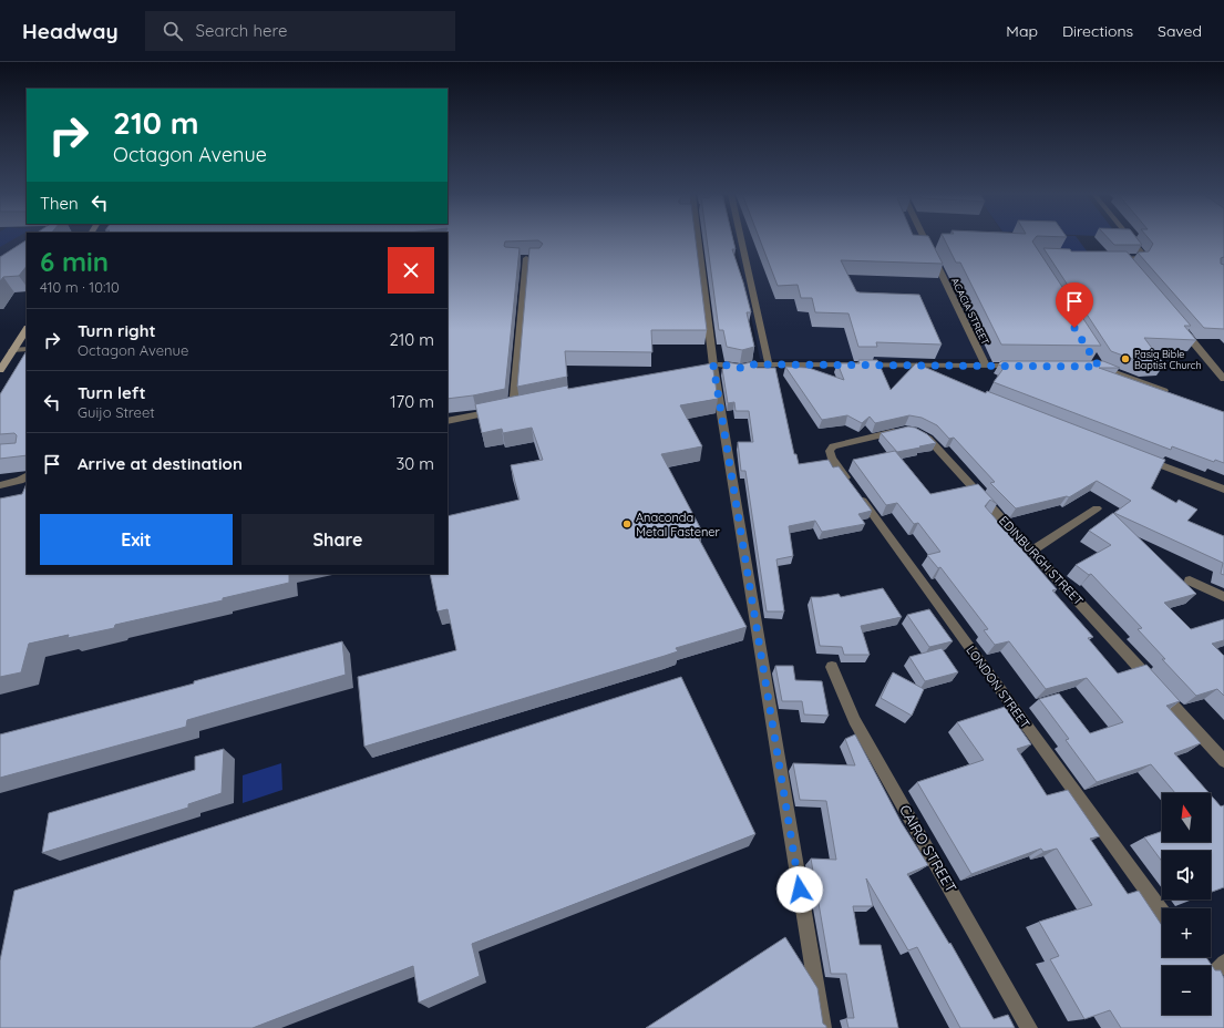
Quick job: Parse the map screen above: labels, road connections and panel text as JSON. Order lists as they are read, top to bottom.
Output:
{
  "streets": {
    "street": [
      "ACACIA STREET",
      "EDINBURGH STREET",
      "LONDON STREET",
      "CAIRO STREET"
    ]
  },
  "crossings": [
    ["EDINBURGH STREET", "LONDON STREET"]
  ],
  "places": ["Pasig Bible Baptist Church", "Anaconda Metal Fastener"],
  "north": "top",
  "page": {
    "header": "Headway",
    "search": "Search here",
    "nav": ["Map", "Directions", "Saved"],
    "turn": ["210 m", "Octagon Avenue"],
    "then": "Then",
    "heading": ["6 min", "410 m · 10:10"],
    "list": [
      {
        "name": "Turn right",
        "note": "Octagon Avenue",
        "value": "210 m"
      },
      {
        "name": "Turn left",
        "note": "Guijo Street",
        "value": "170 m"
      },
      {
        "name": "Arrive at destination",
        "value": "30 m"
      }
    ],
    "buttons": ["Exit", "Share"],
    "map_buttons": ["+", "−"]
  }
}
